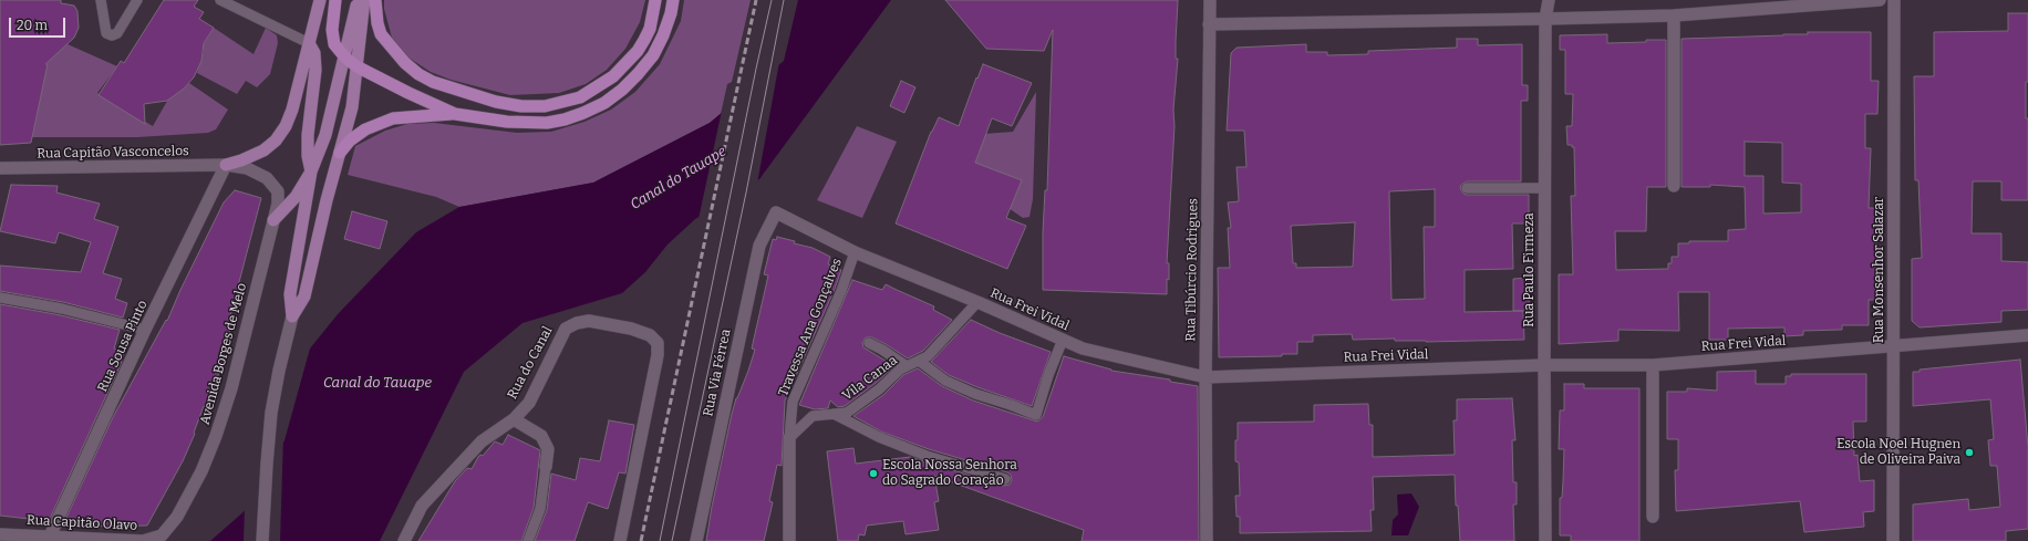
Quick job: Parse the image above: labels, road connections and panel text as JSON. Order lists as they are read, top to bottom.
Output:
{
  "streets": {
    "main road": ["Avenida Borges de Melo"],
    "street": [
      "Rua Capitão Vasconcelos",
      "Rua Tibúrcio Rodrigues",
      "Rua Paulo Firmeza",
      "Rua Monsenhor Salazar",
      "Rua Frei Vidal",
      "Rua Sousa Pinto",
      "Rua do Canal",
      "Rua Via Férrea",
      "Rua Capitão Olavo"
    ],
    "lane": ["Travessa Ana Gonçalves", "Vila Canaa"]
  },
  "crossings": [
    ["Rua Capitão Vasconcelos", "Rua Sousa Pinto"],
    ["Rua Capitão Vasconcelos", "Avenida Borges de Melo"],
    ["Rua Tibúrcio Rodrigues", "Rua Frei Vidal"],
    ["Rua Paulo Firmeza", "Rua Frei Vidal"],
    ["Rua Monsenhor Salazar", "Rua Frei Vidal"],
    ["Rua Frei Vidal", "Travessa Ana Gonçalves"],
    ["Rua Frei Vidal", "Rua Via Férrea"],
    ["Rua Frei Vidal", "Vila Canaa"],
    ["Travessa Ana Gonçalves", "Vila Canaa"],
    ["Rua Sousa Pinto", "Avenida Borges de Melo"],
    ["Rua Sousa Pinto", "Rua Capitão Olavo"],
    ["Avenida Borges de Melo", "Rua Capitão Olavo"]
  ],
  "water": ["Canal do Tauape"],
  "places": ["Escola Noel Hugnen de Oliveira Paiva", "Escola Nossa Senhora do Sagrado Coração"],
  "scale_bar": "20 m"
}
